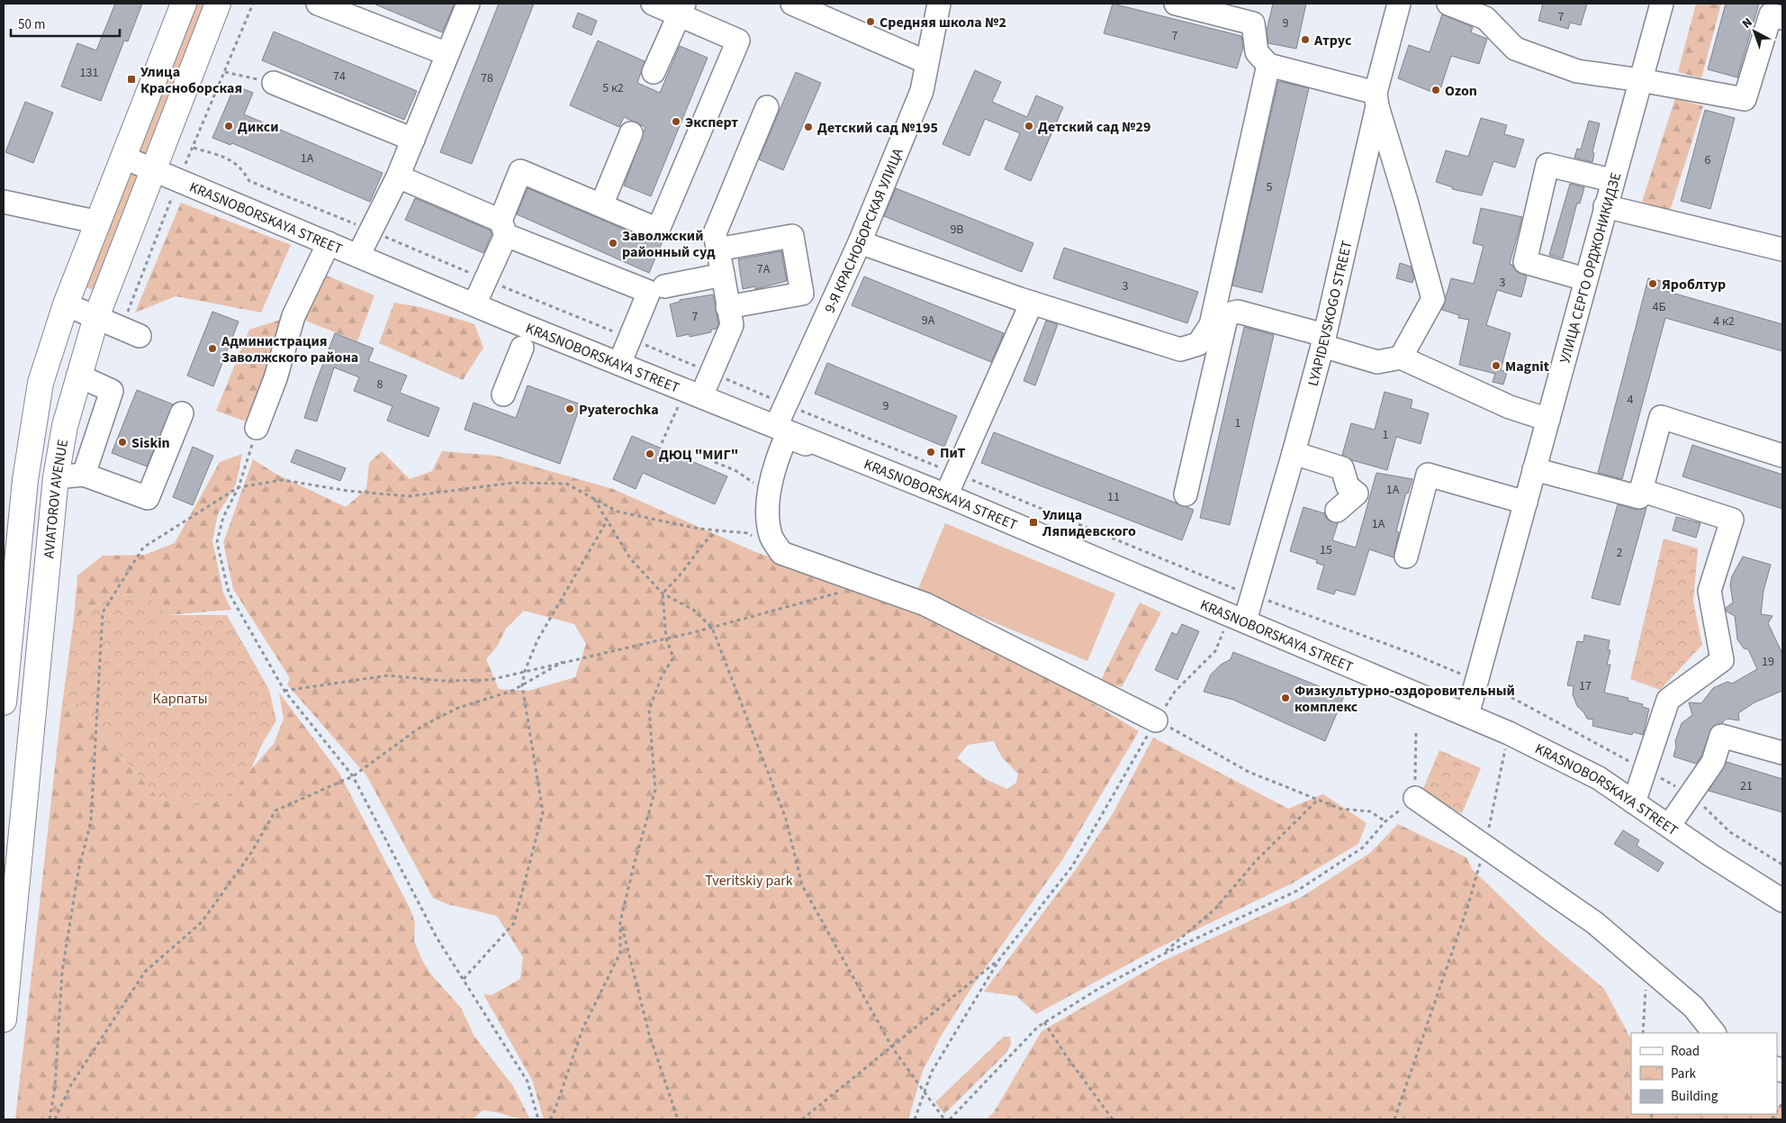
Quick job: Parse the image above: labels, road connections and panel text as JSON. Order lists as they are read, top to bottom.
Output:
{
  "streets": {
    "main road": ["AVIATOROV AVENUE"],
    "street": [
      "KRASNOBORSKAYA STREET",
      "9-Я КРАСНОБОРСКАЯ УЛИЦА",
      "УЛИЦА СЕРГО ОРДЖОНИКИДЗЕ",
      "LYAPIDEVSKOGO STREET"
    ]
  },
  "crossings": [
    ["KRASNOBORSKAYA STREET", "9-Я КРАСНОБОРСКАЯ УЛИЦА"],
    ["KRASNOBORSKAYA STREET", "УЛИЦА СЕРГО ОРДЖОНИКИДЗЕ"],
    ["KRASNOBORSKAYA STREET", "LYAPIDEVSKOGO STREET"],
    ["KRASNOBORSKAYA STREET", "AVIATOROV AVENUE"]
  ],
  "parks": ["Карпаты", "Tveritskiy park"],
  "places": {
    "other": [
      "Средняя школа №2",
      "Атрус",
      "Ozon",
      "Эксперт",
      "Дикси",
      "Детский сад №29",
      "Детский сад №195",
      "Заволжский районный суд",
      "Яроблтур",
      "Администрация Заволжского района",
      "Magnit",
      "Pyaterochka",
      "Siskin",
      "ПиТ",
      "ДЮЦ \"МИГ\"",
      "Физкультурно-оздоровительный комплекс"
    ],
    "transit": ["Улица Красноборская", "Улица Ляпидевского"]
  },
  "house_numbers": [
    "7",
    "9",
    "7",
    "131",
    "74",
    "78",
    "5 к2",
    "1А",
    "6",
    "5",
    "9В",
    "7А",
    "3",
    "3",
    "4Б",
    "7",
    "9А",
    "4 к2",
    "8",
    "4",
    "9",
    "1",
    "1",
    "1А",
    "11",
    "1А",
    "15",
    "2",
    "19",
    "17",
    "21"
  ],
  "legend": ["Road", "Park", "Building"],
  "scale_bar": "50 m",
  "north": "top left"
}
